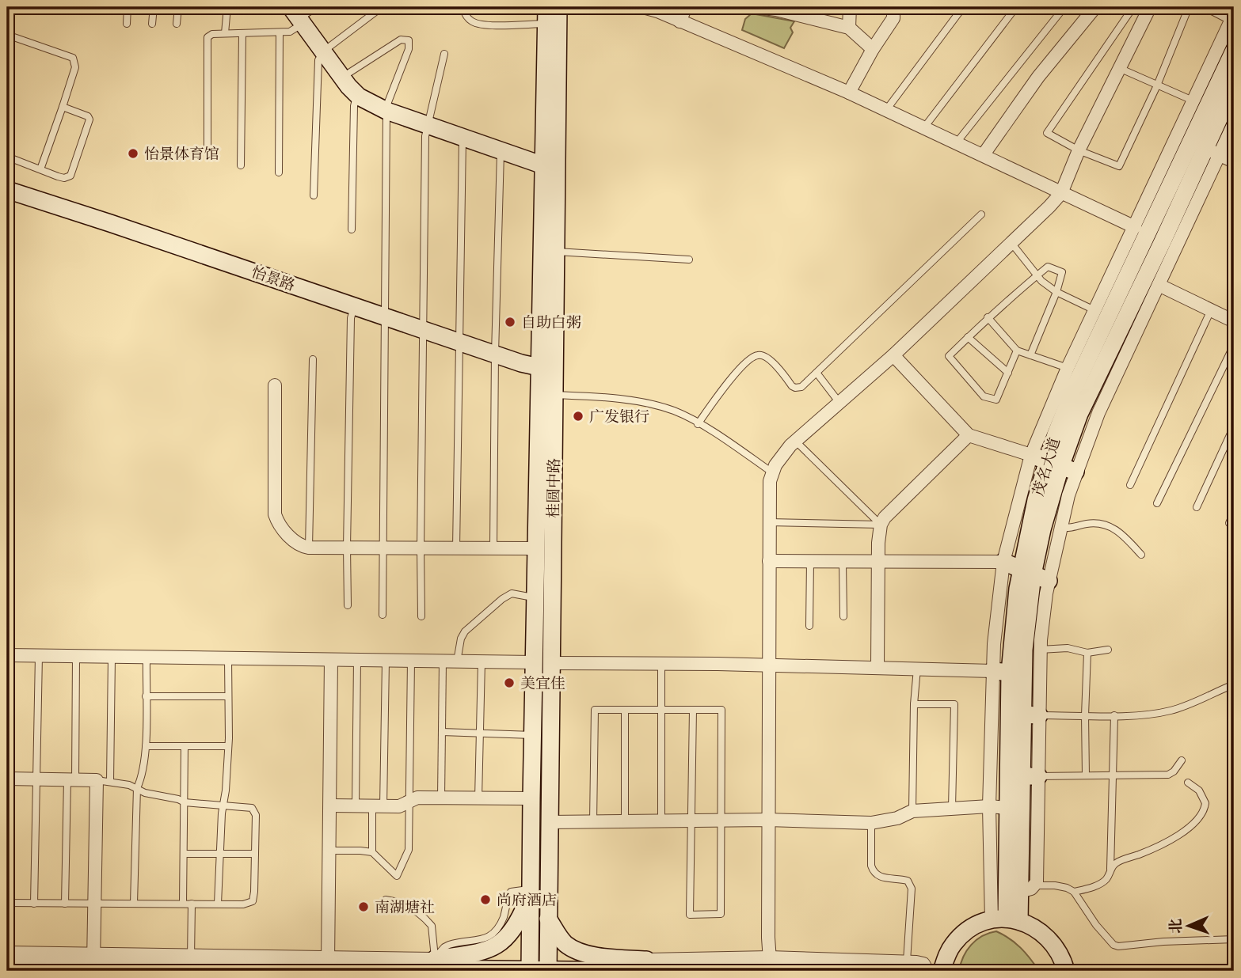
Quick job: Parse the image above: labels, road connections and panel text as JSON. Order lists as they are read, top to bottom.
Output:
{
  "streets": {
    "main road": ["怡景路", "茂名大道", "桂圆中路"]
  },
  "crossings": [
    ["怡景路", "桂圆中路"]
  ],
  "places": [
    "怡景体育馆",
    "自助白粥",
    "广发银行",
    "美宜佳",
    "尚府酒店",
    "南湖塘社"
  ],
  "north": "left"
}
